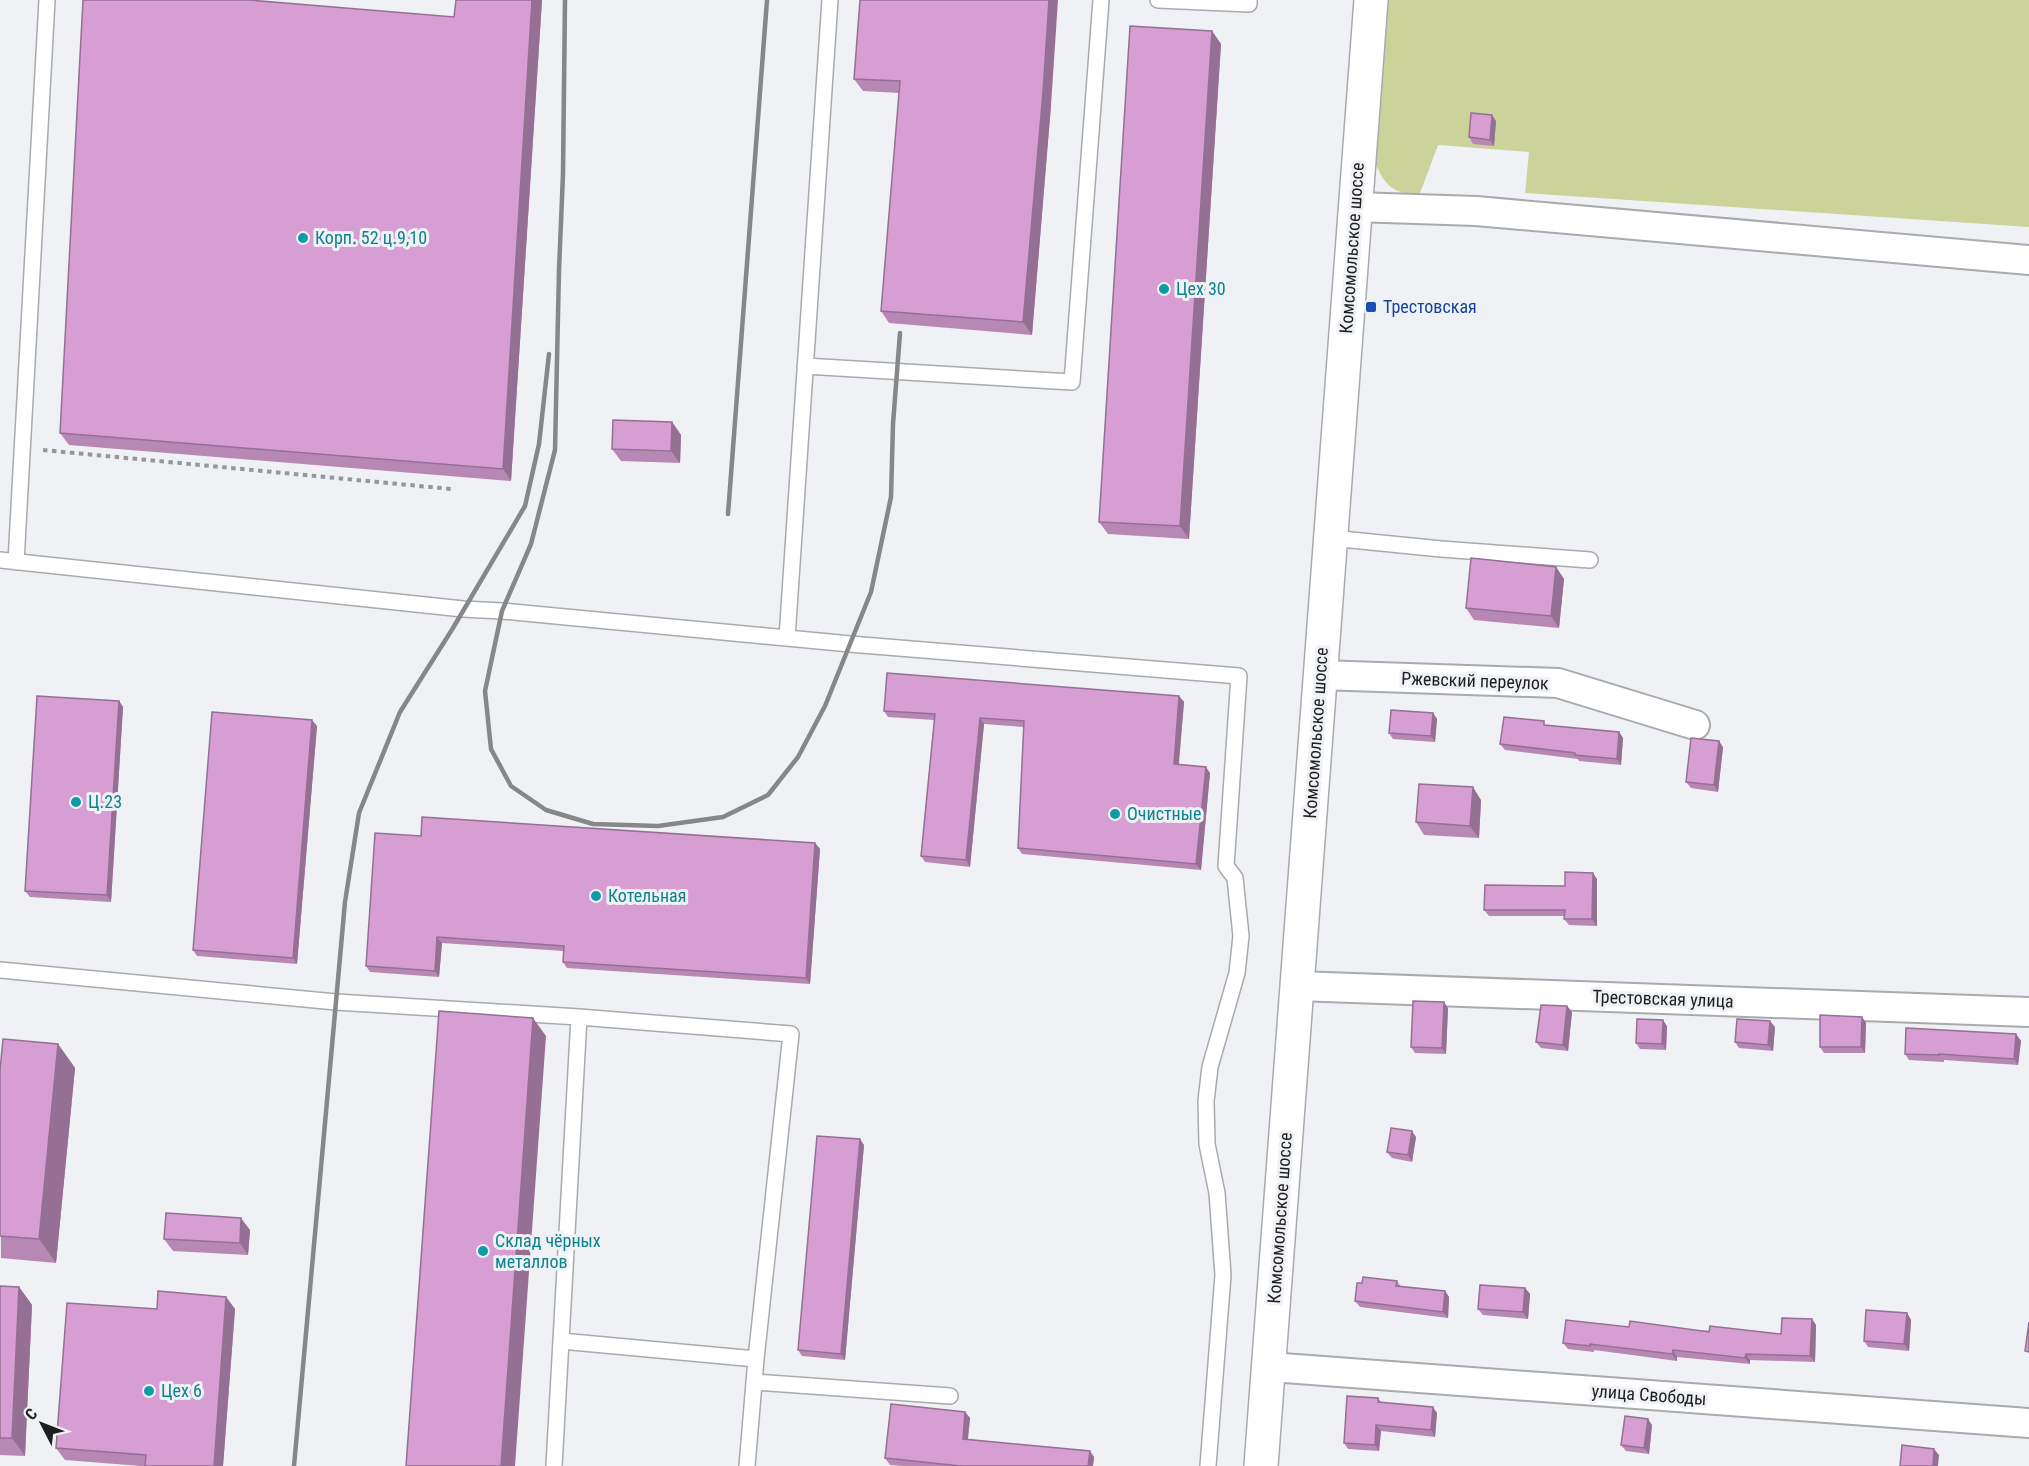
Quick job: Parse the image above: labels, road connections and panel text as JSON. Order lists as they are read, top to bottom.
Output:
{
  "streets": {
    "main road": ["Комсомольское шоссе"],
    "street": ["Ржевский переулок", "Трестовская улица", "улица Свободы"]
  },
  "crossings": [
    ["Комсомольское шоссе", "Ржевский переулок"],
    ["Комсомольское шоссе", "Трестовская улица"],
    ["Комсомольское шоссе", "улица Свободы"]
  ],
  "places": {
    "other": [
      "Корп. 52 ц.9,10",
      "Цех 30",
      "Ц.23",
      "Очистные",
      "Котельная",
      "Склад чёрных металлов",
      "Цех 6"
    ],
    "transit": ["Трестовская"]
  },
  "north": "top left"
}
